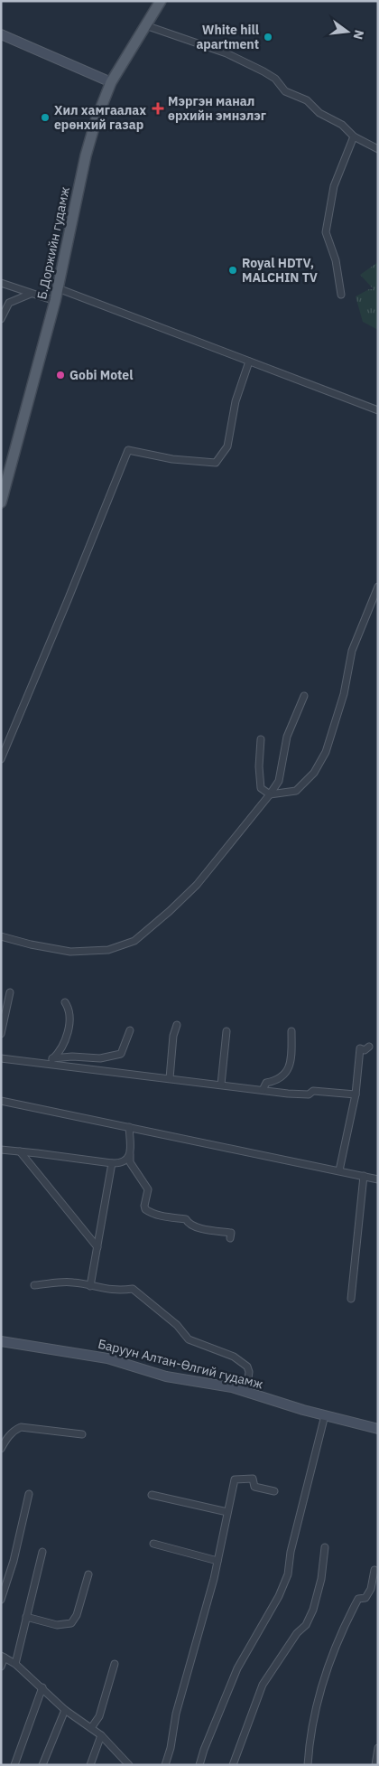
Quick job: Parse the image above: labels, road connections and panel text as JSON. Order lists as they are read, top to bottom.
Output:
{
  "streets": {
    "main road": ["Б.Доржийн гудамж", "Баруун Алтан-Өлгий гудамж"]
  },
  "places": {
    "other": [
      "White hill apartment",
      "Хил хамгаалах ерөнхий газар",
      "Royal HDTV, MALCHIN TV",
      "Gobi Motel"
    ],
    "health": ["Мэргэн манал өрхийн эмнэлэг"]
  },
  "north": "right"
}
